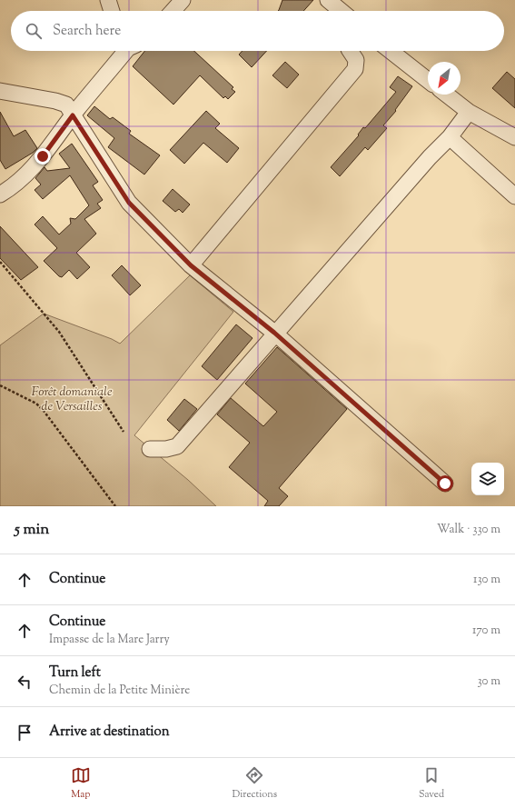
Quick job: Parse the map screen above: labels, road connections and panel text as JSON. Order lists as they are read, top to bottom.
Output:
{
  "parks": ["Forêt domaniale de Versailles"],
  "north": "bottom left",
  "page": {
    "search": "Search here",
    "heading": ["5 min", "Walk · 330 m"],
    "list": [
      ["Continue", "130 m"],
      ["Continue", "Impasse de la Mare Jarry", "170 m"],
      ["Turn left", "Chemin de la Petite Minière", "30 m"],
      "Arrive at destination"
    ],
    "nav": ["Map", "Directions", "Saved"]
  }
}
